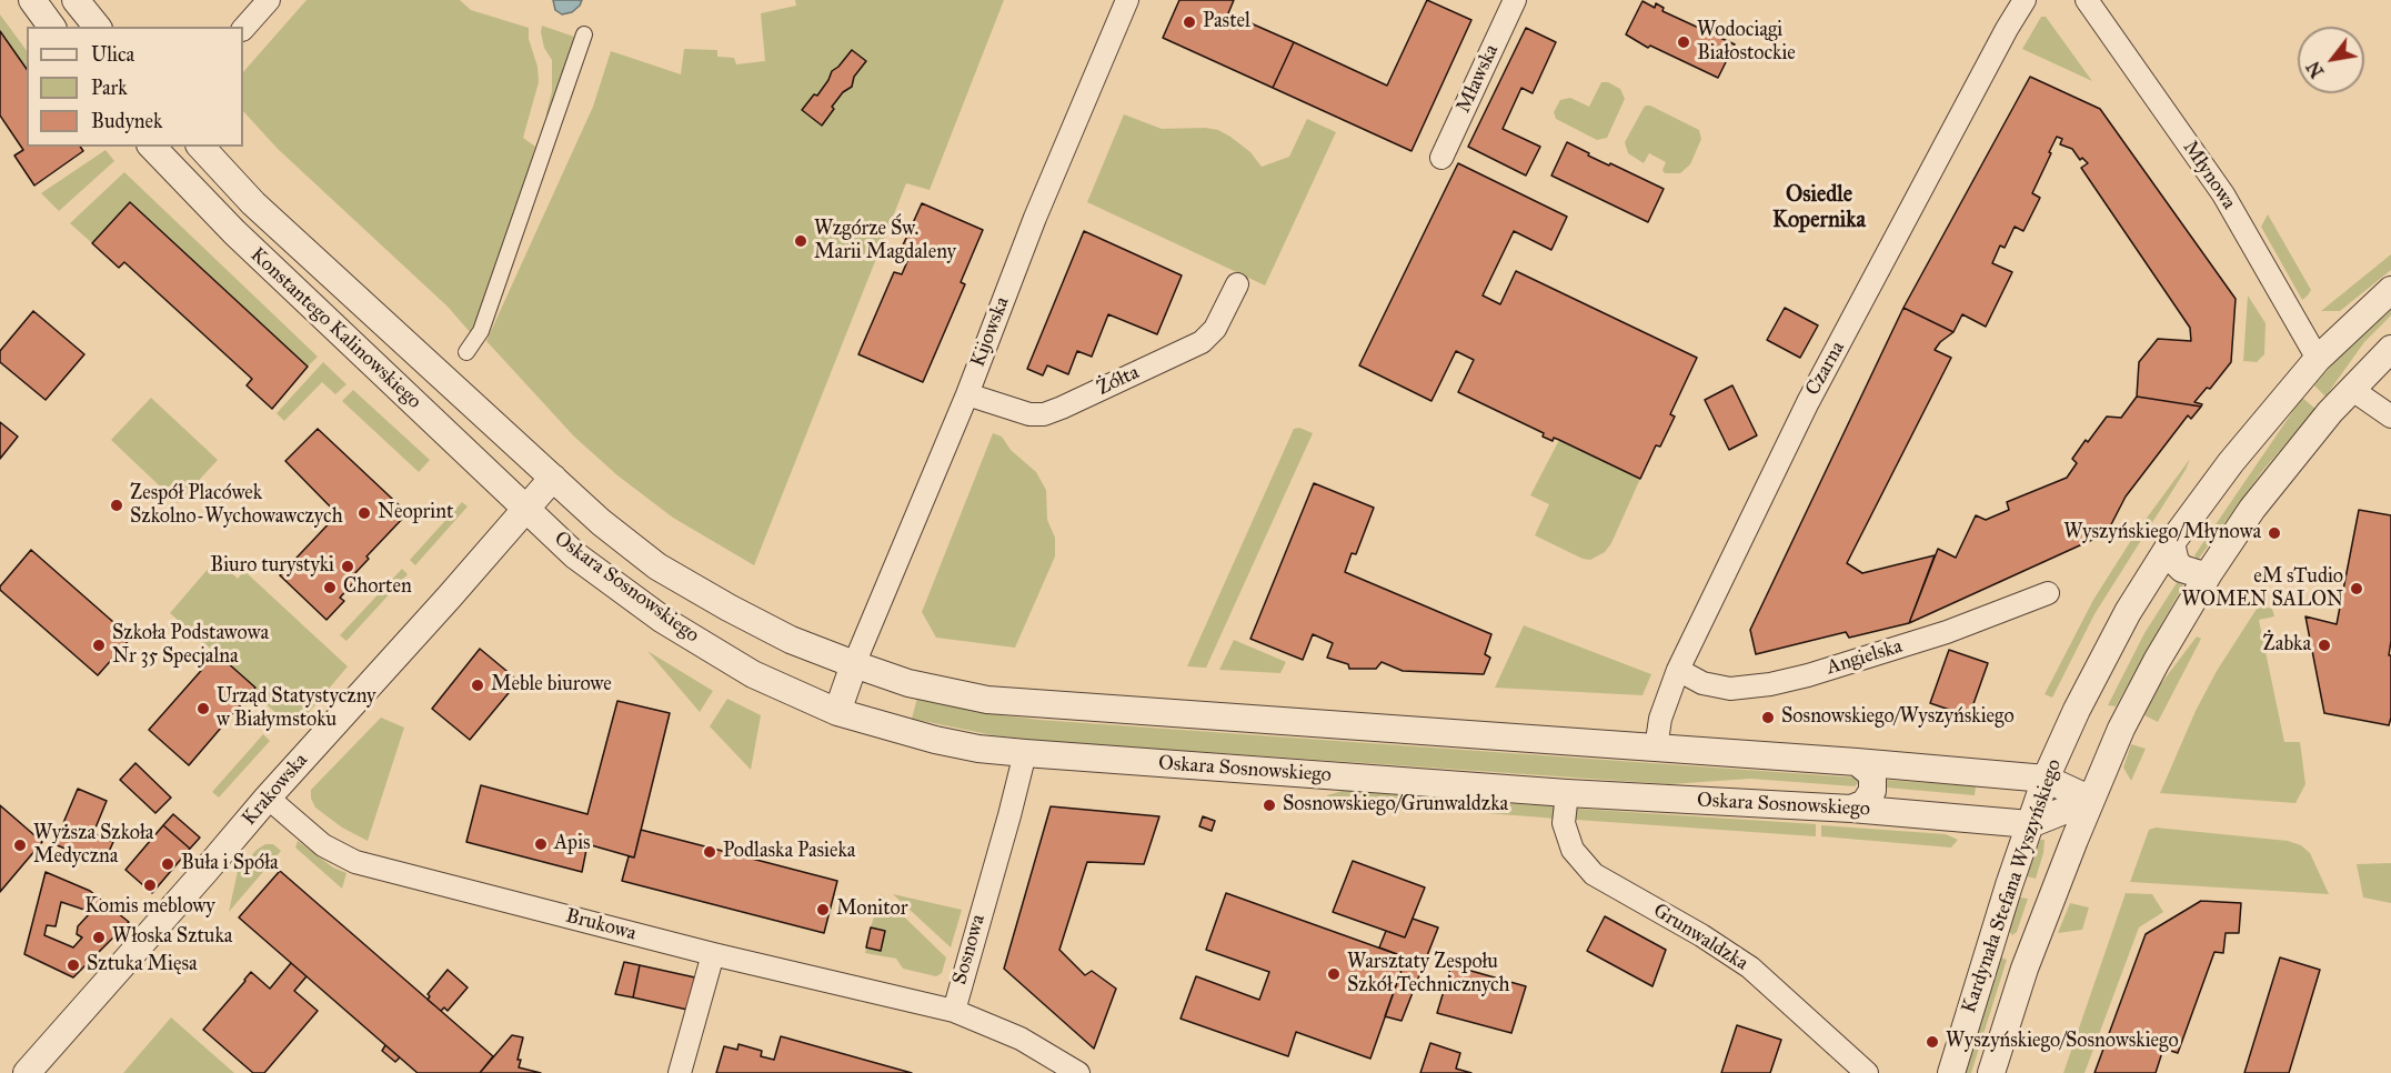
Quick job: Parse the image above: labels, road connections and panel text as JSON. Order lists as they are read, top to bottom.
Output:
{
  "streets": {
    "street": [
      "Mławska",
      "Młynowa",
      "Konstantego Kalinowskiego",
      "Kijowska",
      "Czarna",
      "Żółta",
      "Oskara Sosnowskiego",
      "Angielska",
      "Krakowska",
      "Kardynała Stefana Wyszyńskiego",
      "Brukowa",
      "Grunwaldzka",
      "Sosnowa"
    ]
  },
  "crossings": [
    ["Młynowa", "Kardynała Stefana Wyszyńskiego"],
    ["Konstantego Kalinowskiego", "Oskara Sosnowskiego"],
    ["Konstantego Kalinowskiego", "Krakowska"],
    ["Kijowska", "Żółta"],
    ["Kijowska", "Oskara Sosnowskiego"],
    ["Czarna", "Oskara Sosnowskiego"],
    ["Czarna", "Angielska"],
    ["Oskara Sosnowskiego", "Krakowska"],
    ["Oskara Sosnowskiego", "Kardynała Stefana Wyszyńskiego"],
    ["Oskara Sosnowskiego", "Grunwaldzka"],
    ["Oskara Sosnowskiego", "Sosnowa"],
    ["Krakowska", "Brukowa"],
    ["Brukowa", "Sosnowa"]
  ],
  "districts": ["Osiedle Kopernika"],
  "places": [
    "Pastel",
    "Wodociągi Białostockie",
    "Wzgórze Św. Marii Magdaleny",
    "Zespół Placówek Szkolno-Wychowawczych",
    "Neoprint",
    "Wyszyńskiego/Młynowa",
    "Biuro turystyki",
    "Chorten",
    "eM sTudio WOMEN SALON",
    "Szkoła Podstawowa Nr 35 Specjalna",
    "Żabka",
    "Meble biurowe",
    "Urząd Statystyczny w Białymstoku",
    "Sosnowskiego/Wyszyńskiego",
    "Sosnowskiego/Grunwaldzka",
    "Apis",
    "Wyższa Szkoła Medyczna",
    "Podlaska Pasieka",
    "Buła i Spóła",
    "Komis meblowy",
    "Monitor",
    "Włoska Sztuka",
    "Sztuka Mięsa",
    "Warsztaty Zespołu Szkół Technicznych",
    "Wyszyńskiego/Sosnowskiego"
  ],
  "legend": ["Ulica", "Park", "Budynek"],
  "north": "bottom left"
}
